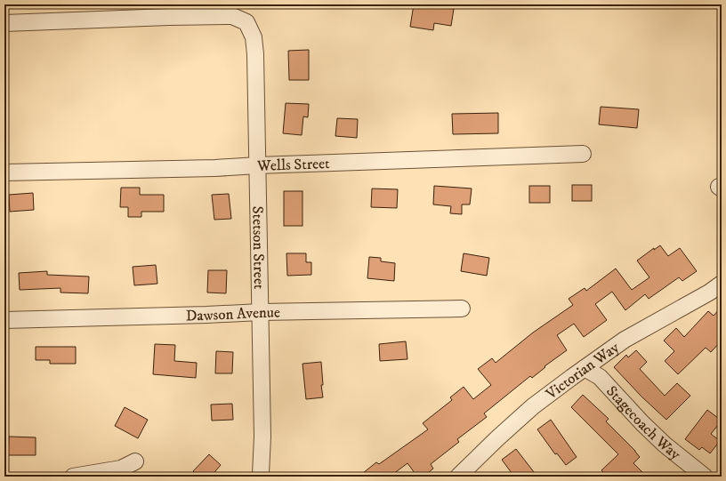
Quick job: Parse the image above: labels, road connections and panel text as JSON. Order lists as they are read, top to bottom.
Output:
{
  "streets": {
    "street": [
      "Wells Street",
      "Stetson Street",
      "Dawson Avenue",
      "Victorian Way",
      "Stagecoach Way"
    ]
  },
  "crossings": [
    ["Wells Street", "Stetson Street"],
    ["Stetson Street", "Dawson Avenue"],
    ["Victorian Way", "Stagecoach Way"]
  ]
}
